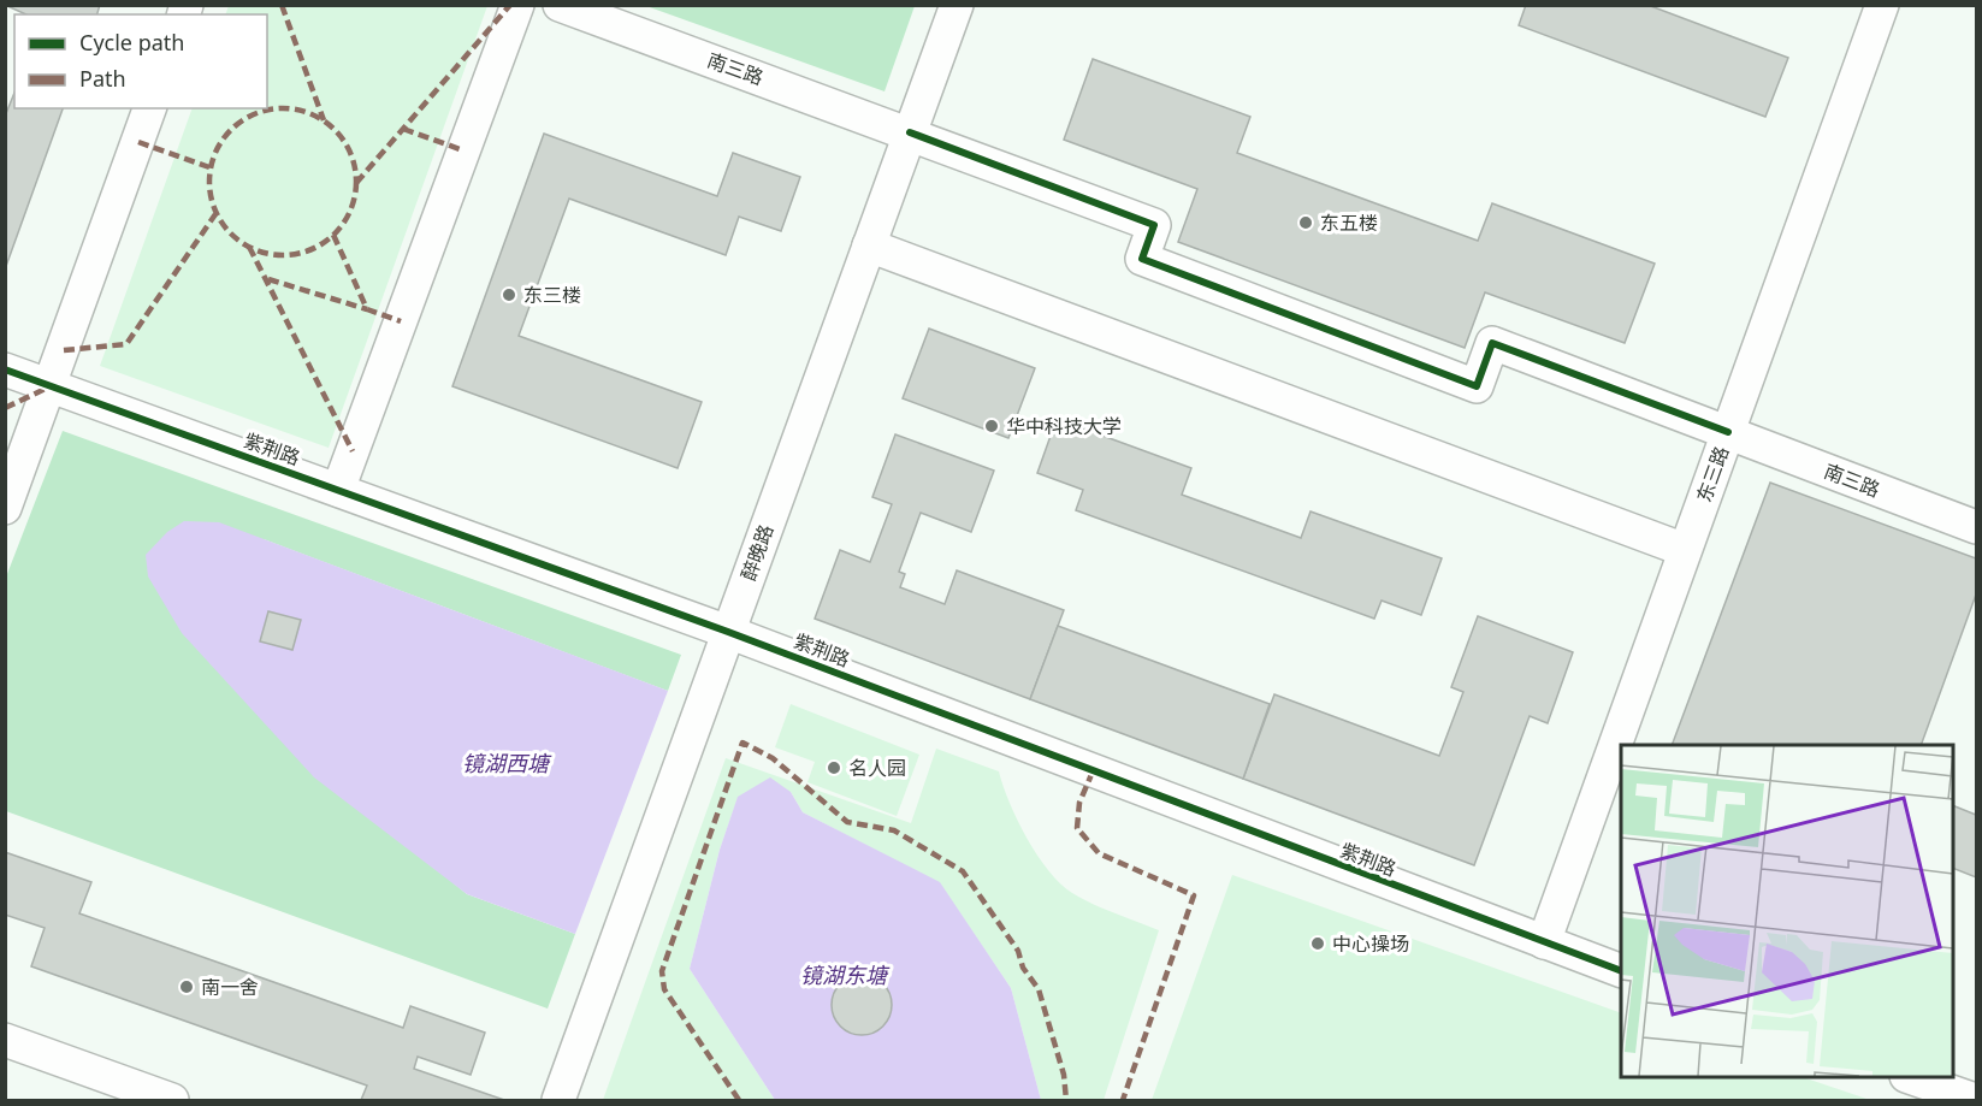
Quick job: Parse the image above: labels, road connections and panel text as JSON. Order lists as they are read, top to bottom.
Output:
{
  "streets": {
    "street": [
      "南三路",
      "紫荆路",
      "东三路",
      "醉晚路"
    ]
  },
  "crossings": [
    ["南三路", "东三路"],
    ["南三路", "醉晚路"],
    ["紫荆路", "东三路"],
    ["紫荆路", "醉晚路"]
  ],
  "water": ["镜湖西塘", "镜湖东塘"],
  "places": [
    "东五楼",
    "东三楼",
    "华中科技大学",
    "名人园",
    "中心操场",
    "南一舍"
  ],
  "legend": ["Cycle path", "Path"]
}
